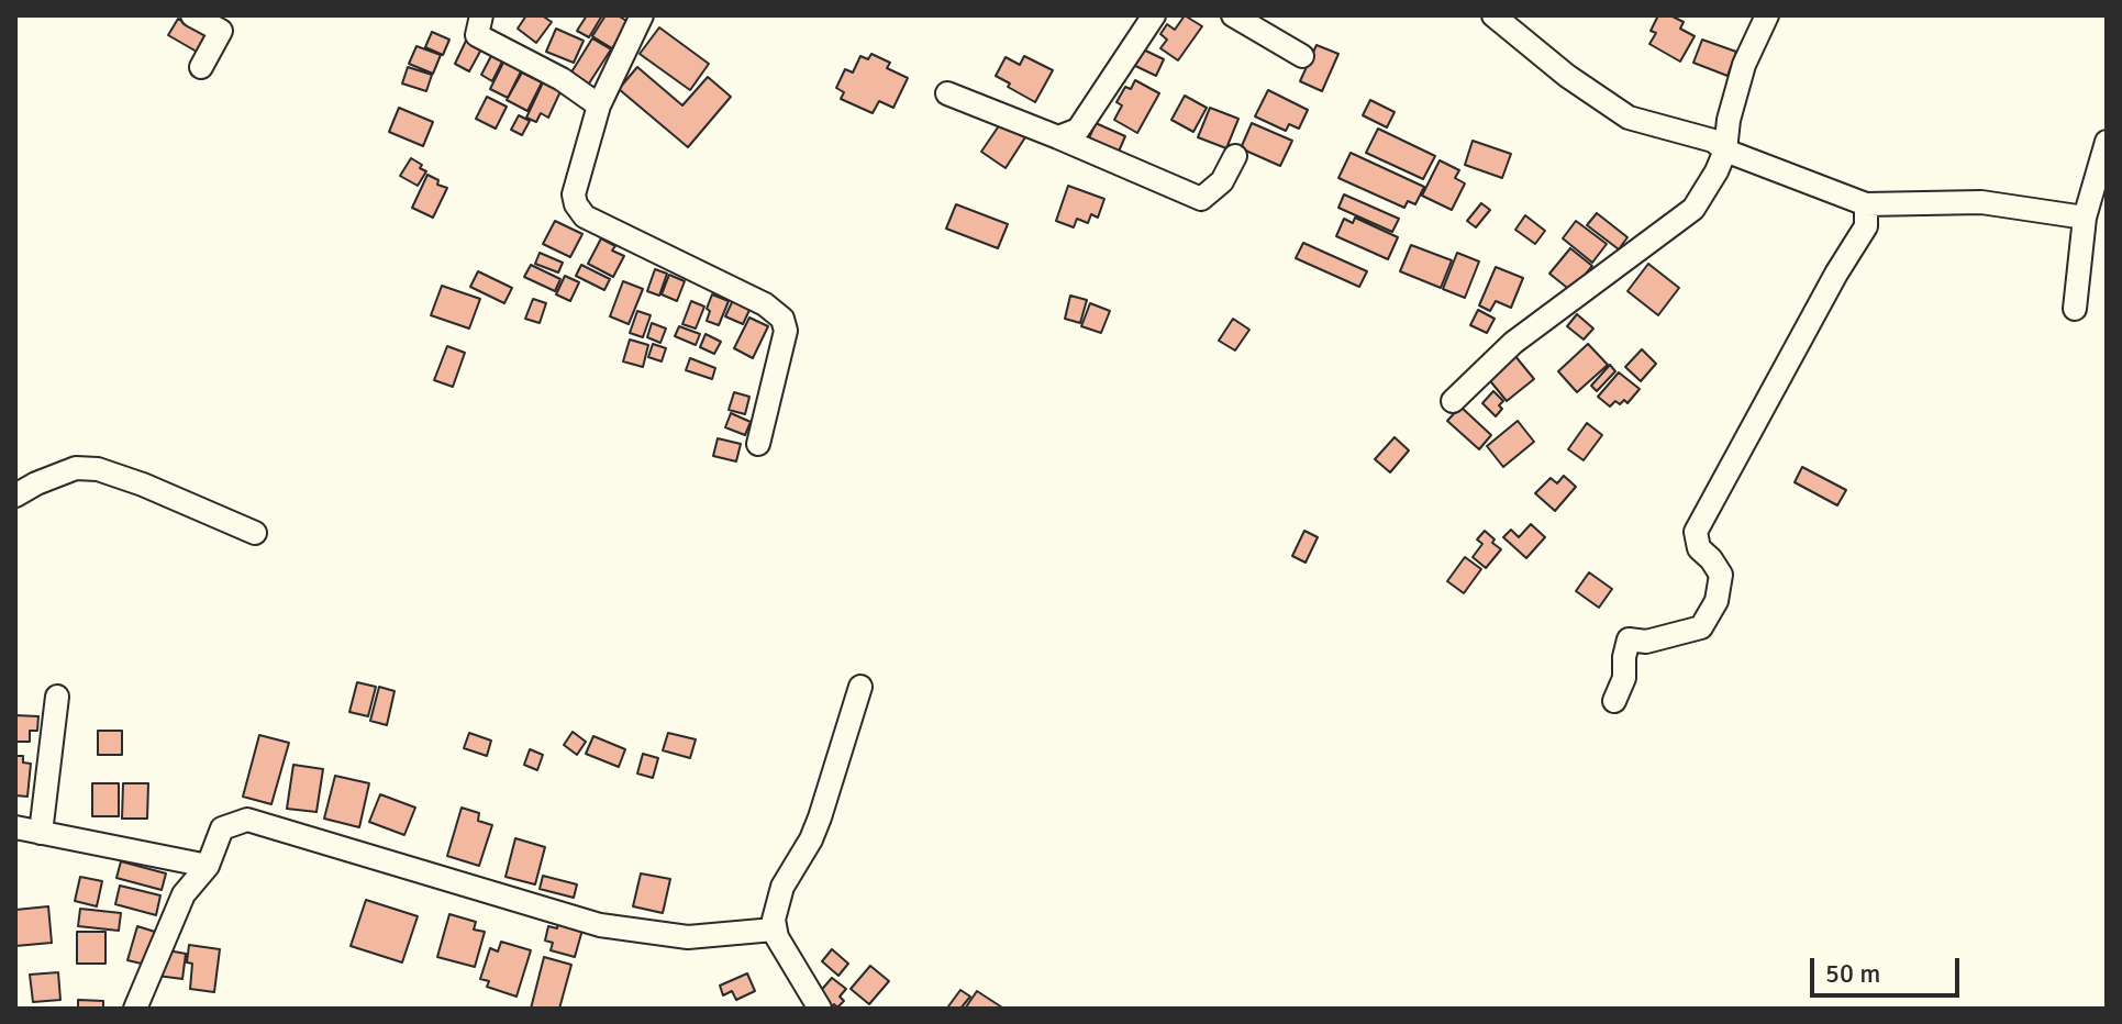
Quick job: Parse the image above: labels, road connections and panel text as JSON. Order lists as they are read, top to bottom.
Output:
{
  "scale_bar": "50 m"
}
